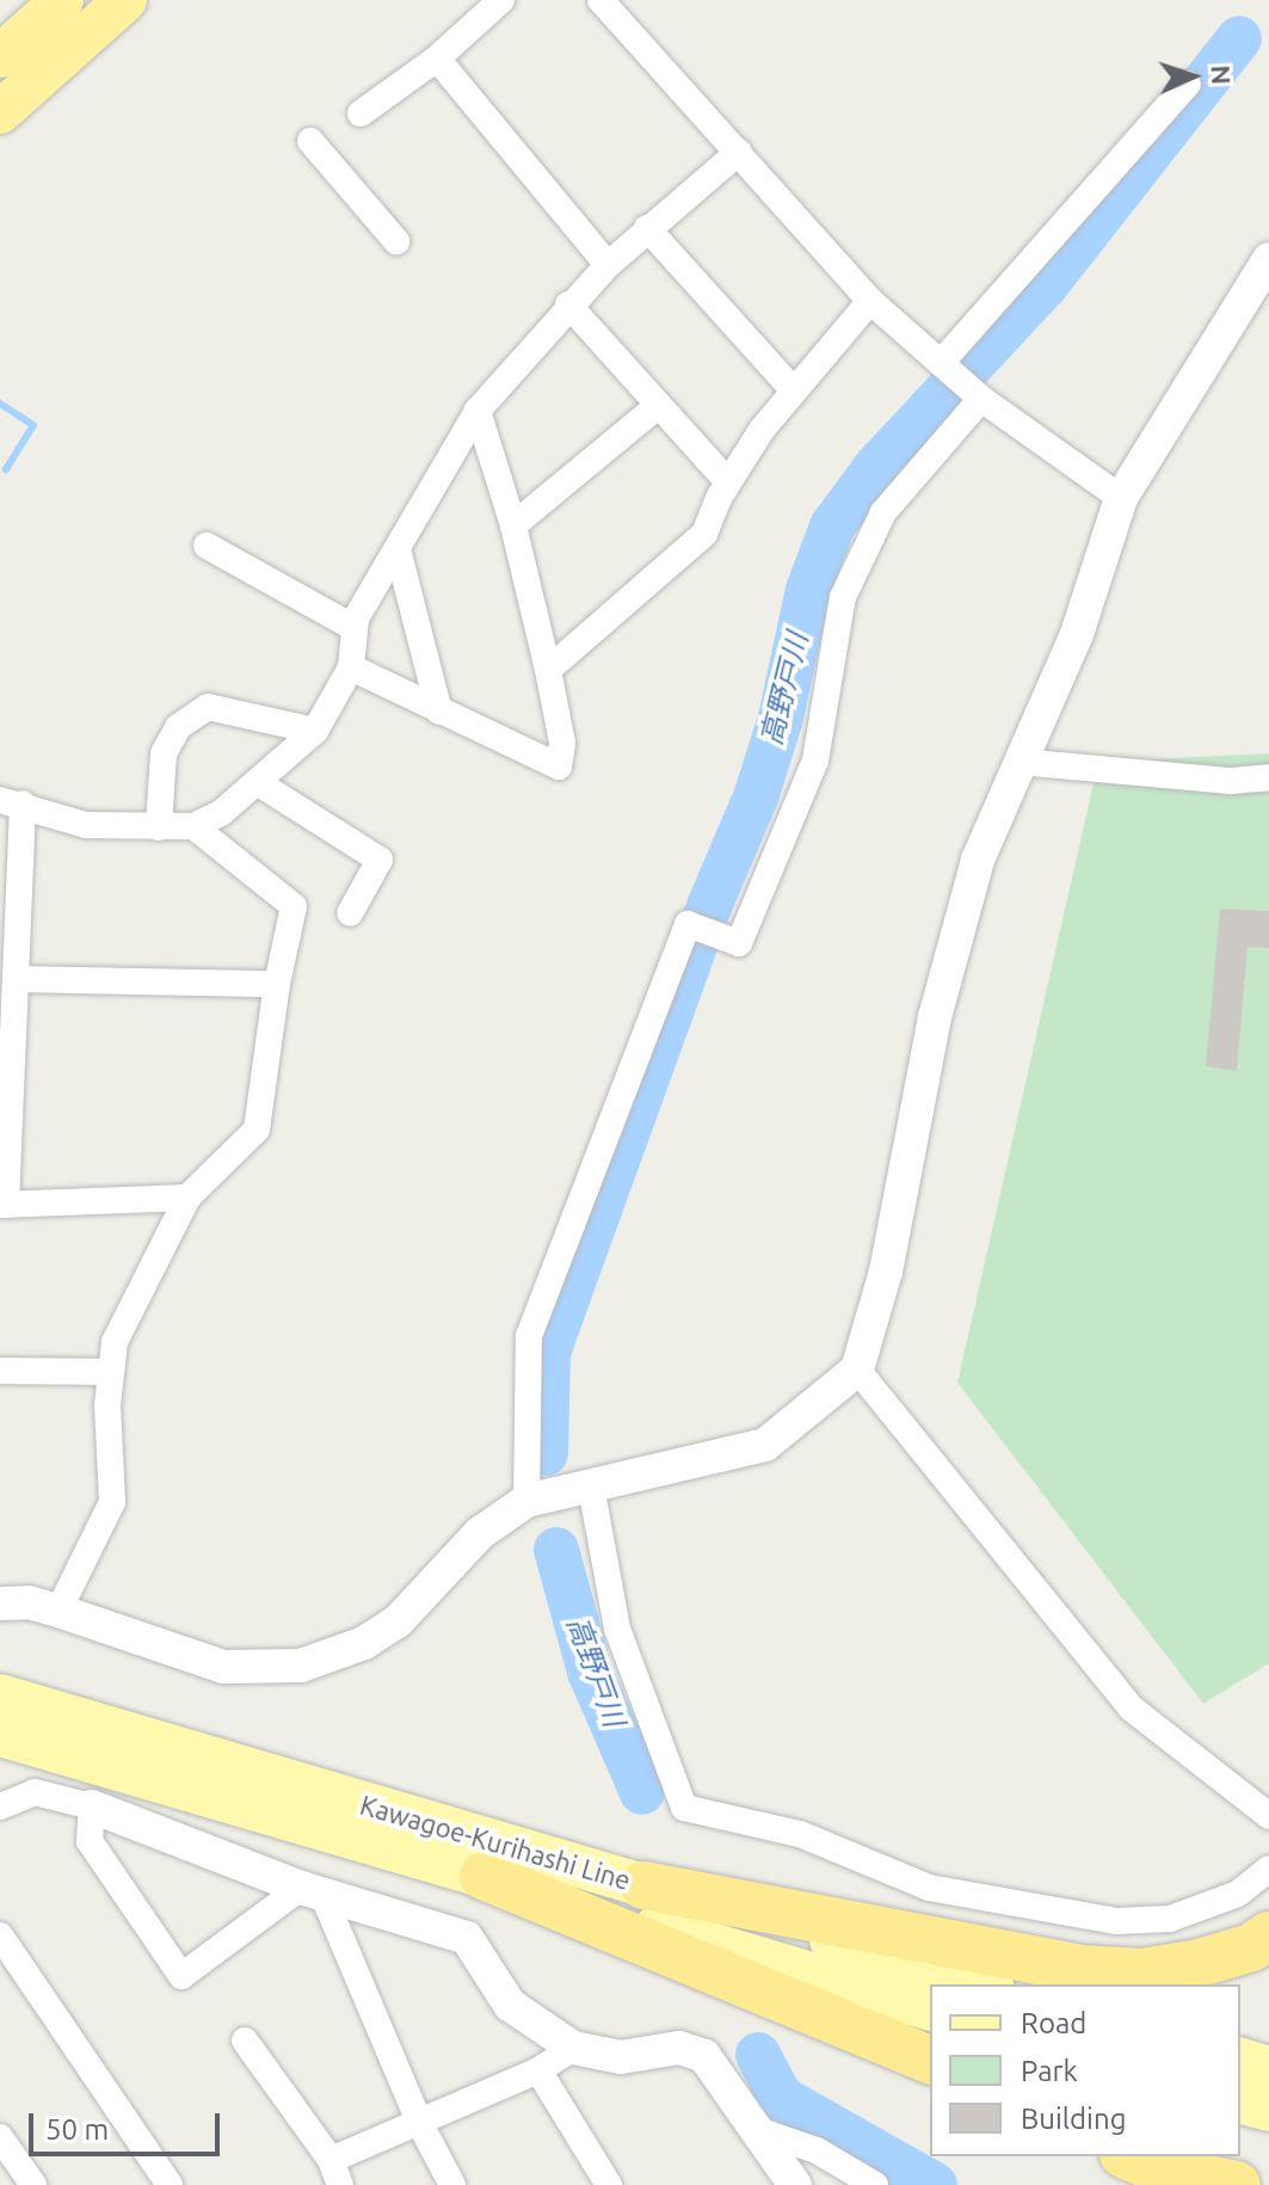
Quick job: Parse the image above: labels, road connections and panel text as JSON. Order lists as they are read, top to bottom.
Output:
{
  "streets": {
    "main road": ["Kawagoe-Kurihashi Line"]
  },
  "water": ["高野戸川"],
  "legend": ["Road", "Park", "Building"],
  "scale_bar": "50 m",
  "north": "right"
}
